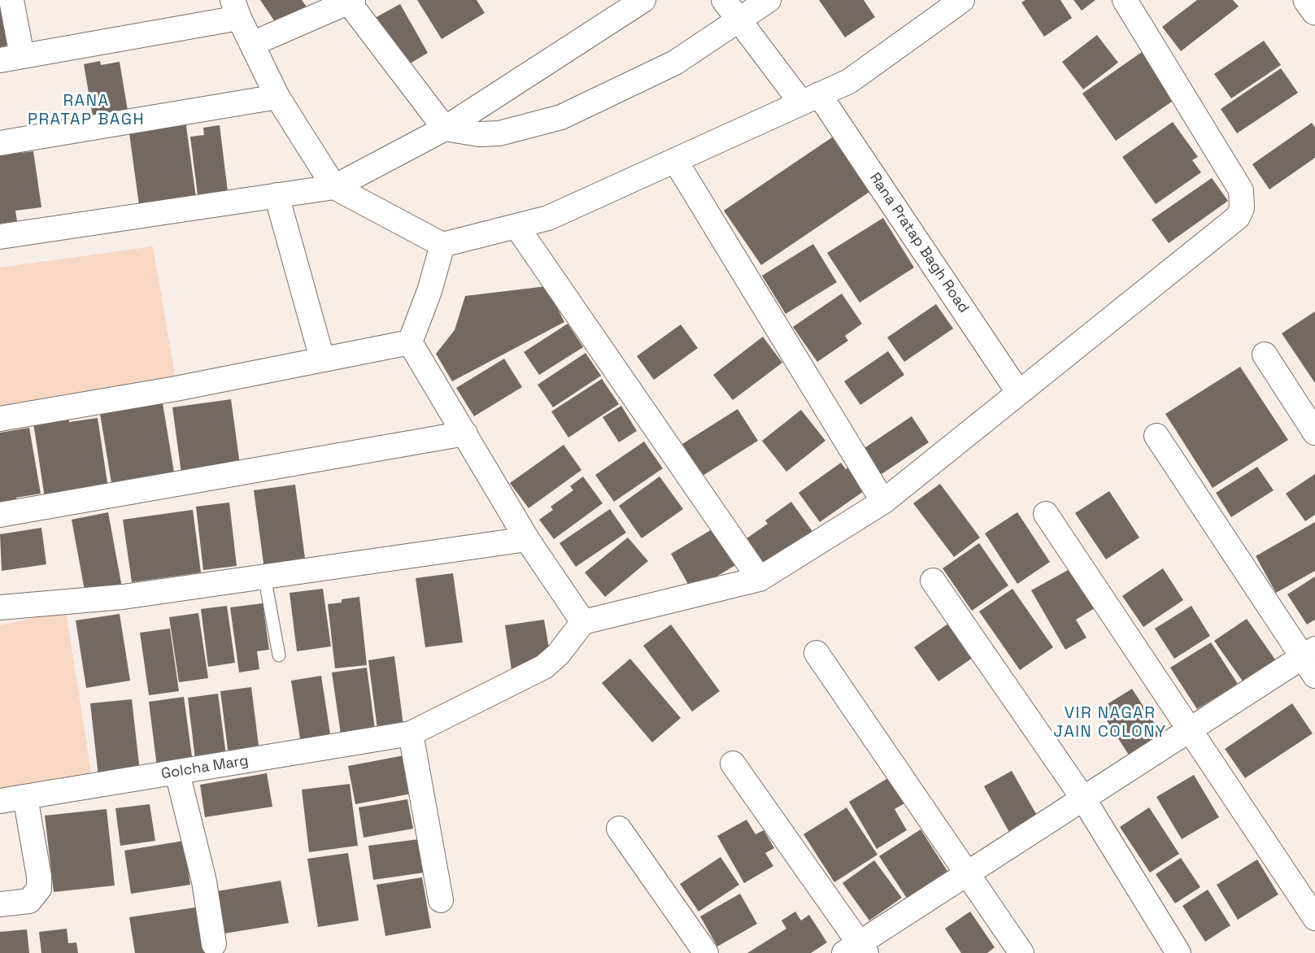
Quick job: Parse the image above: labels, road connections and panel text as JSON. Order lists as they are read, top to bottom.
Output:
{
  "streets": {
    "street": ["Rana Pratap Bagh Road", "Golcha Marg"]
  },
  "districts": ["RANA PRATAP BAGH", "VIR NAGAR JAIN COLONY"]
}
